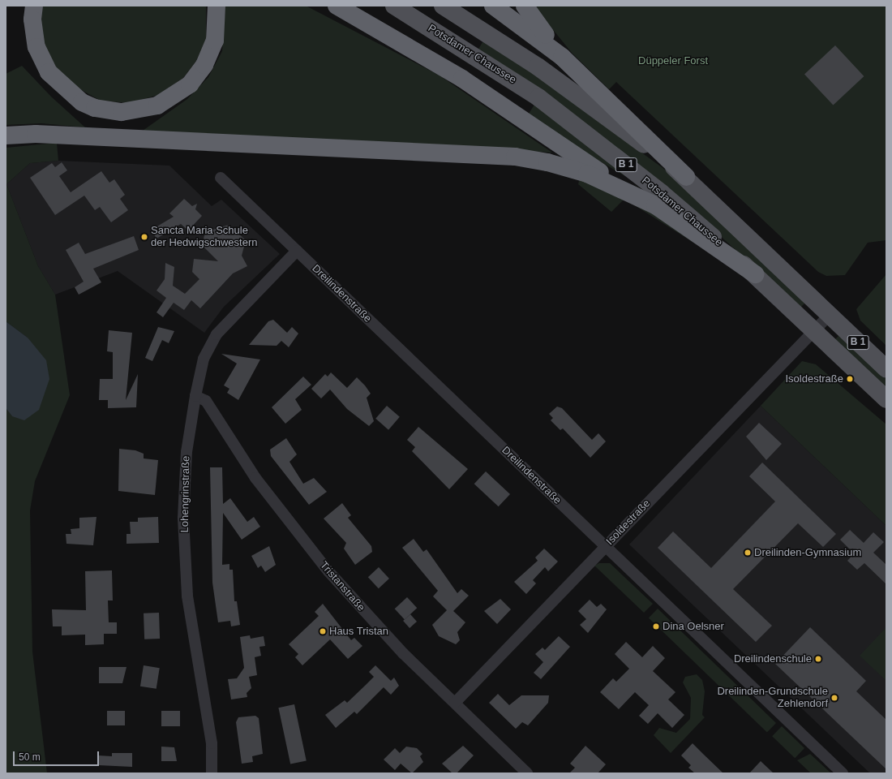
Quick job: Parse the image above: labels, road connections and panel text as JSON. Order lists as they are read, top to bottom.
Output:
{
  "streets": {
    "main road": ["Potsdamer Chaussee", "B 1"],
    "street": [
      "Dreilindenstraße",
      "Lohengrinstraße",
      "Isoldestraße",
      "Tristanstraße"
    ]
  },
  "crossings": [
    ["Potsdamer Chaussee", "Isoldestraße"],
    ["B 1", "Isoldestraße"],
    ["Dreilindenstraße", "Lohengrinstraße"],
    ["Dreilindenstraße", "Isoldestraße"],
    ["Lohengrinstraße", "Tristanstraße"],
    ["Isoldestraße", "Tristanstraße"]
  ],
  "parks": ["Düppeler Forst"],
  "places": [
    "Sancta Maria Schule der Hedwigschwestern",
    "Isoldestraße",
    "Dreilinden-Gymnasium",
    "Dina Oelsner",
    "Haus Tristan",
    "Dreilindenschule",
    "Dreilinden-Grundschule Zehlendorf"
  ],
  "scale_bar": "50 m"
}
